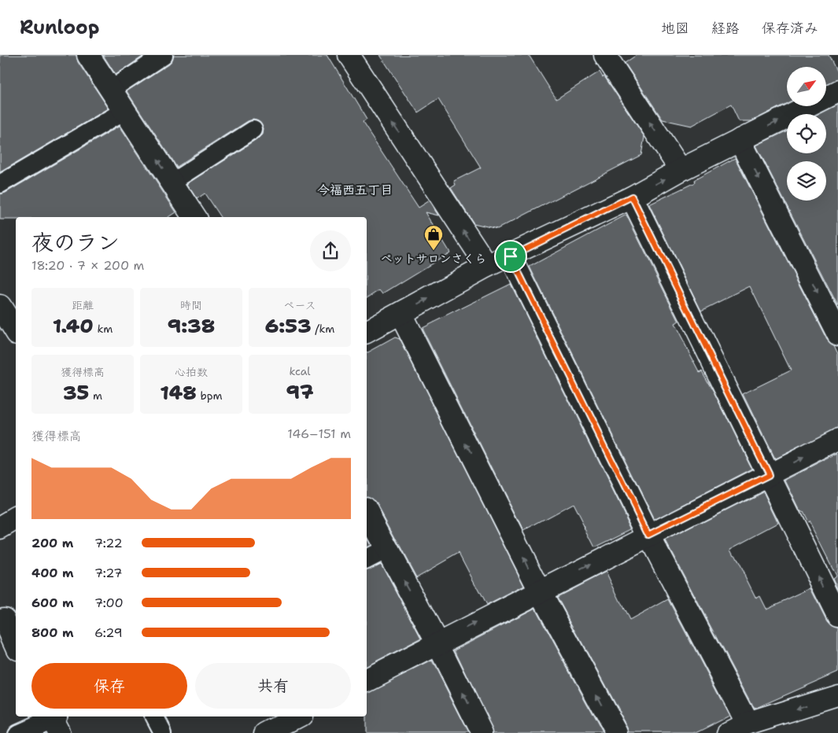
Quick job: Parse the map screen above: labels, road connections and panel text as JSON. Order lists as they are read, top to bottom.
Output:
{
  "districts": ["今福西五丁目"],
  "places": {
    "shop": ["ペットサロンさくら"]
  },
  "north": "top right",
  "page": {
    "header": "Runloop",
    "nav": ["地図", "経路", "保存済み"],
    "heading": ["夜のラン", "18:20 · 7 × 200 m"],
    "stats": [
      ["距離", "1.40 km"],
      ["時間", "9:38"],
      ["ペース", "6:53 /km"],
      ["獲得標高", "35 m"],
      ["心拍数", "148 bpm"],
      ["kcal", "97"]
    ],
    "chart": ["獲得標高", "146–151 m"],
    "list": [
      {
        "name": "200 m",
        "note": "7:22"
      },
      {
        "name": "400 m",
        "note": "7:27"
      },
      {
        "name": "600 m",
        "note": "7:00"
      },
      {
        "name": "800 m",
        "note": "6:29"
      }
    ],
    "buttons": ["保存", "共有"]
  }
}
